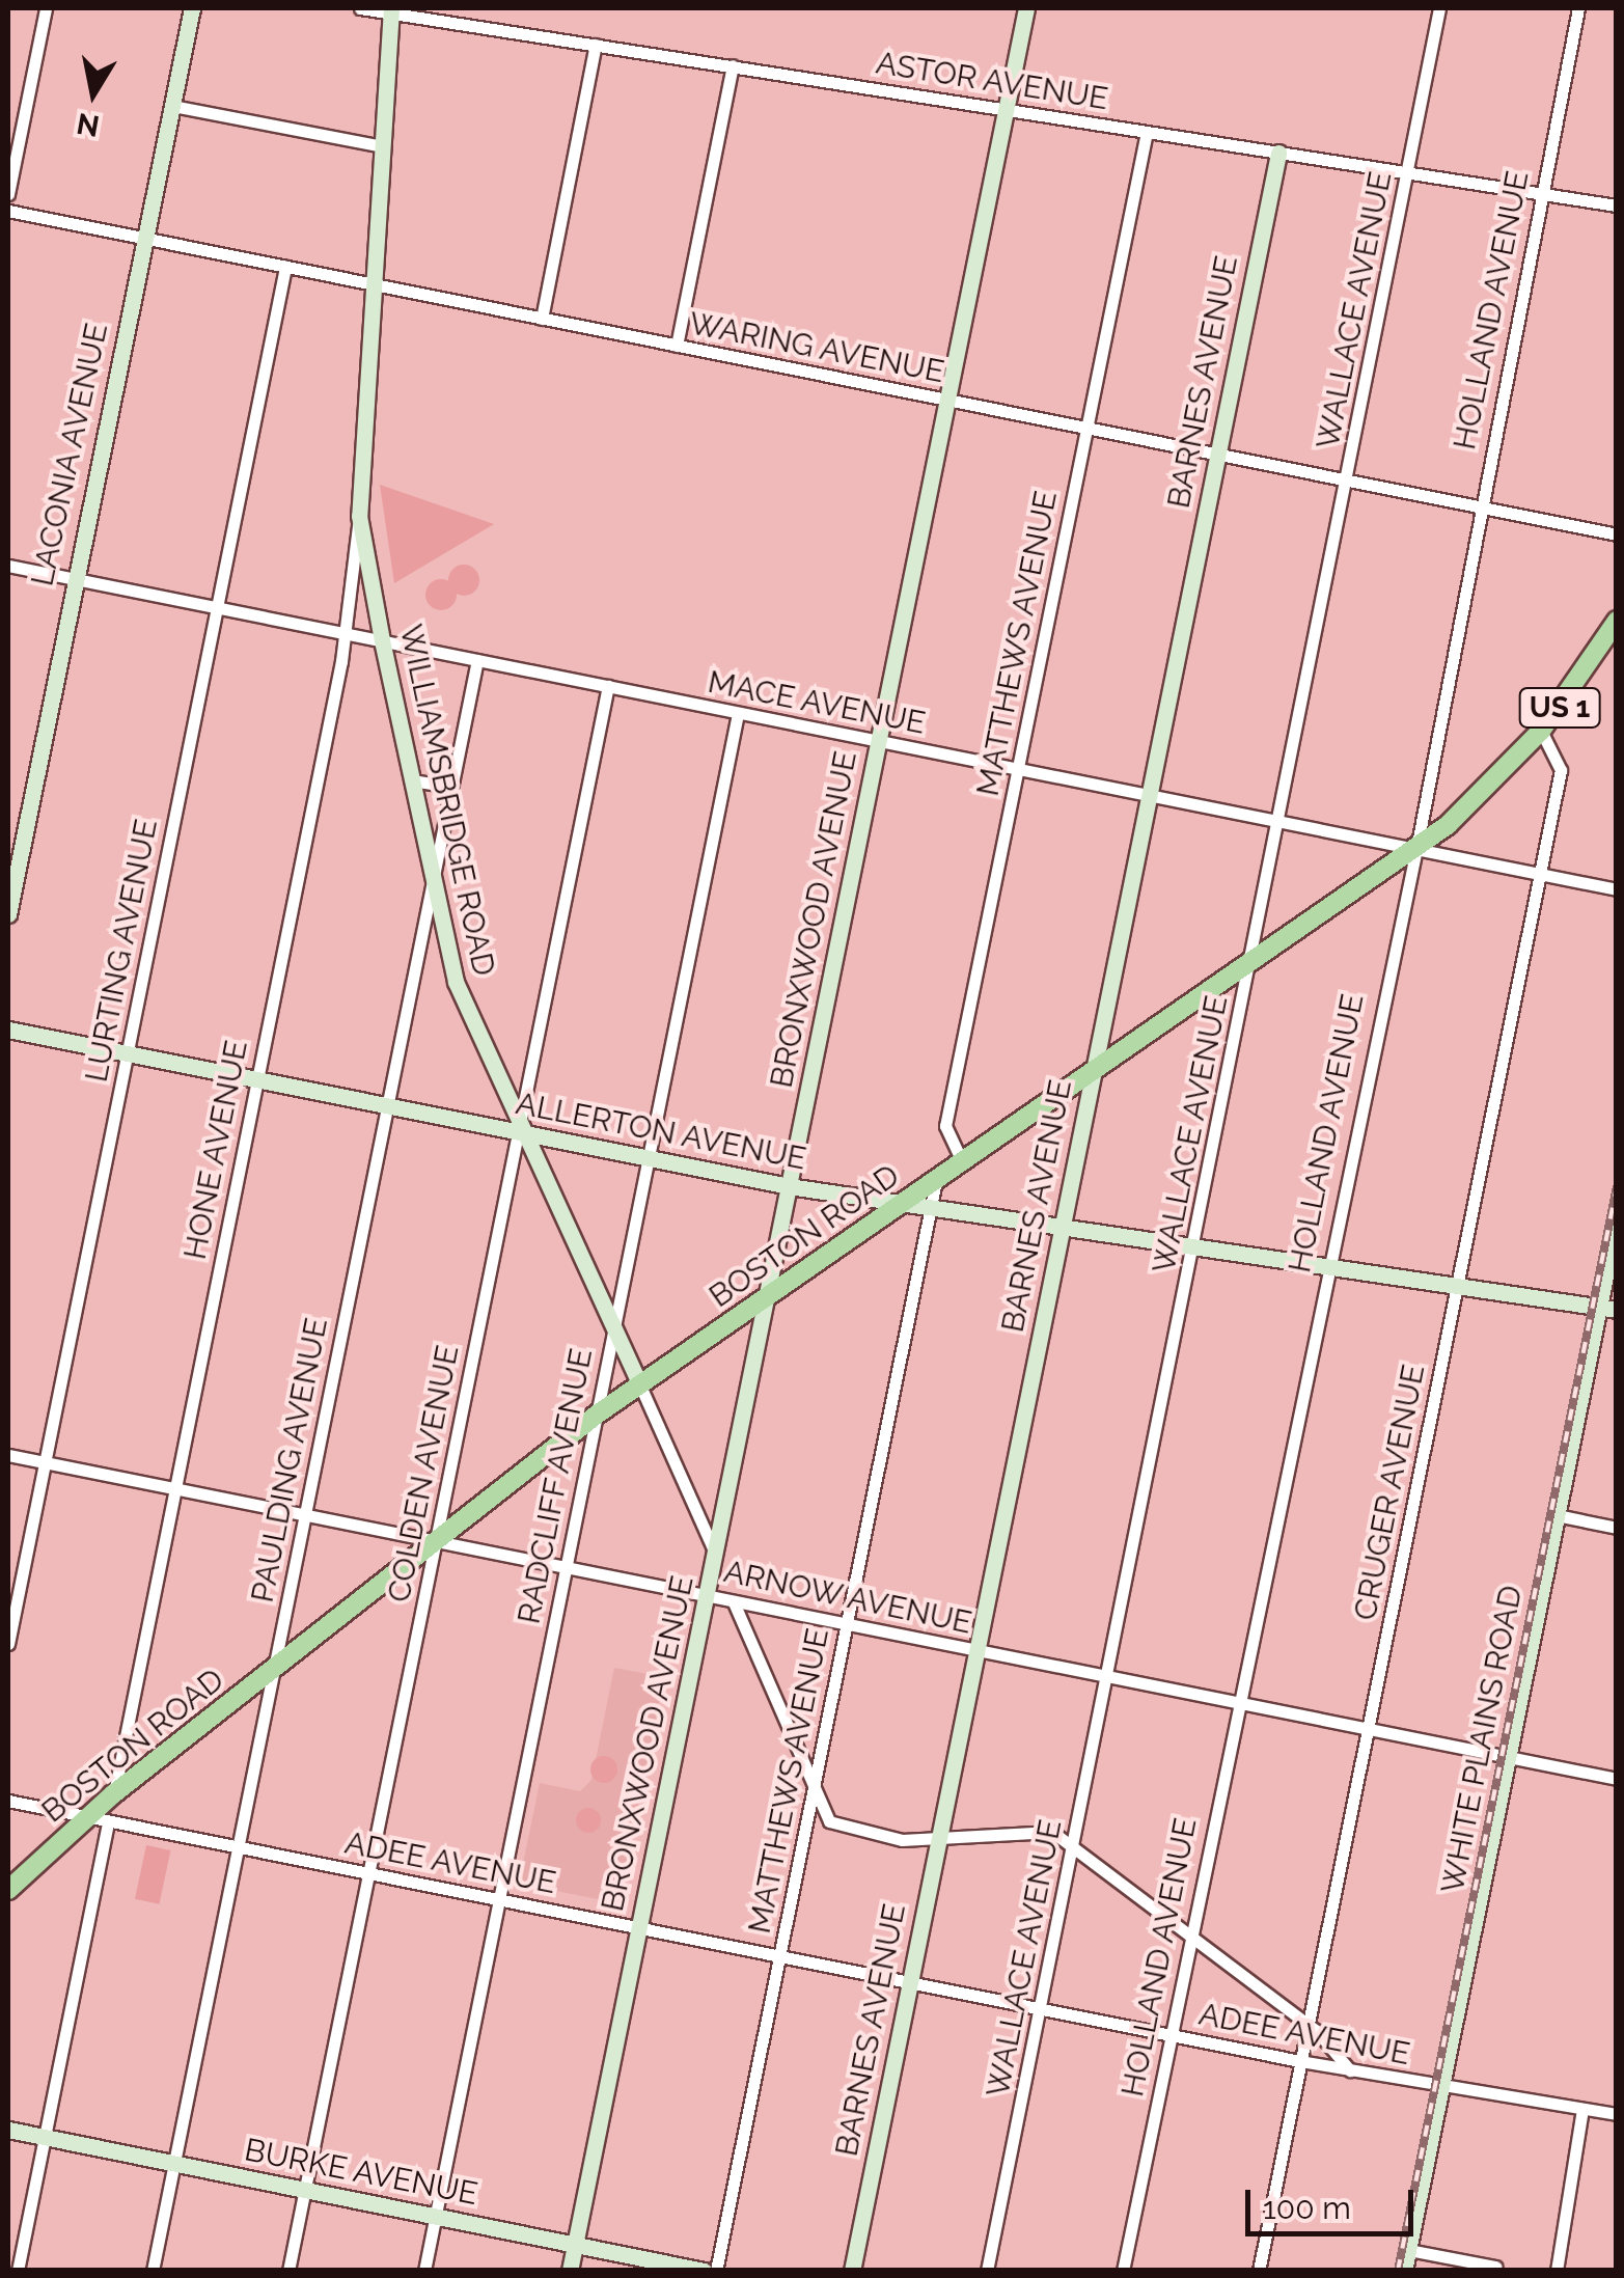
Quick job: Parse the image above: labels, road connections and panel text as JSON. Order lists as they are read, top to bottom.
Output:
{
  "streets": {
    "main road": ["US 1", "BOSTON ROAD"],
    "street": [
      "ASTOR AVENUE",
      "WALLACE AVENUE",
      "HOLLAND AVENUE",
      "WARING AVENUE",
      "BARNES AVENUE",
      "LACONIA AVENUE",
      "MATTHEWS AVENUE",
      "MACE AVENUE",
      "WILLIAMSBRIDGE ROAD",
      "BRONXWOOD AVENUE",
      "LURTING AVENUE",
      "ALLERTON AVENUE",
      "HONE AVENUE",
      "PAULDING AVENUE",
      "COLDEN AVENUE",
      "RADCLIFF AVENUE",
      "CRUGER AVENUE",
      "ARNOW AVENUE",
      "WHITE PLAINS ROAD",
      "ADEE AVENUE",
      "BURKE AVENUE"
    ]
  },
  "crossings": [
    ["ASTOR AVENUE", "WALLACE AVENUE"],
    ["ASTOR AVENUE", "HOLLAND AVENUE"],
    ["ASTOR AVENUE", "BARNES AVENUE"],
    ["ASTOR AVENUE", "MATTHEWS AVENUE"],
    ["ASTOR AVENUE", "WILLIAMSBRIDGE ROAD"],
    ["ASTOR AVENUE", "BRONXWOOD AVENUE"],
    ["WALLACE AVENUE", "WARING AVENUE"],
    ["WALLACE AVENUE", "MACE AVENUE"],
    ["WALLACE AVENUE", "ALLERTON AVENUE"],
    ["WALLACE AVENUE", "BOSTON ROAD"],
    ["WALLACE AVENUE", "ARNOW AVENUE"],
    ["WALLACE AVENUE", "ADEE AVENUE"],
    ["HOLLAND AVENUE", "WARING AVENUE"],
    ["HOLLAND AVENUE", "MACE AVENUE"],
    ["HOLLAND AVENUE", "ALLERTON AVENUE"],
    ["HOLLAND AVENUE", "BOSTON ROAD"],
    ["HOLLAND AVENUE", "ARNOW AVENUE"],
    ["HOLLAND AVENUE", "ADEE AVENUE"],
    ["WARING AVENUE", "BARNES AVENUE"],
    ["WARING AVENUE", "LACONIA AVENUE"],
    ["WARING AVENUE", "MATTHEWS AVENUE"],
    ["WARING AVENUE", "WILLIAMSBRIDGE ROAD"],
    ["WARING AVENUE", "BRONXWOOD AVENUE"],
    ["WARING AVENUE", "LURTING AVENUE"],
    ["BARNES AVENUE", "MACE AVENUE"],
    ["BARNES AVENUE", "ALLERTON AVENUE"],
    ["BARNES AVENUE", "BOSTON ROAD"],
    ["BARNES AVENUE", "ARNOW AVENUE"],
    ["BARNES AVENUE", "ADEE AVENUE"],
    ["LACONIA AVENUE", "MACE AVENUE"],
    ["MATTHEWS AVENUE", "MACE AVENUE"],
    ["MATTHEWS AVENUE", "ALLERTON AVENUE"],
    ["MATTHEWS AVENUE", "BOSTON ROAD"],
    ["MATTHEWS AVENUE", "ARNOW AVENUE"],
    ["MATTHEWS AVENUE", "ADEE AVENUE"],
    ["MACE AVENUE", "WILLIAMSBRIDGE ROAD"],
    ["MACE AVENUE", "BRONXWOOD AVENUE"],
    ["MACE AVENUE", "LURTING AVENUE"],
    ["MACE AVENUE", "HONE AVENUE"],
    ["MACE AVENUE", "BOSTON ROAD"],
    ["MACE AVENUE", "PAULDING AVENUE"],
    ["MACE AVENUE", "COLDEN AVENUE"],
    ["MACE AVENUE", "RADCLIFF AVENUE"],
    ["MACE AVENUE", "CRUGER AVENUE"],
    ["WILLIAMSBRIDGE ROAD", "BRONXWOOD AVENUE"],
    ["WILLIAMSBRIDGE ROAD", "ALLERTON AVENUE"],
    ["WILLIAMSBRIDGE ROAD", "HONE AVENUE"],
    ["WILLIAMSBRIDGE ROAD", "BOSTON ROAD"],
    ["WILLIAMSBRIDGE ROAD", "PAULDING AVENUE"],
    ["WILLIAMSBRIDGE ROAD", "COLDEN AVENUE"],
    ["WILLIAMSBRIDGE ROAD", "RADCLIFF AVENUE"],
    ["BRONXWOOD AVENUE", "ALLERTON AVENUE"],
    ["BRONXWOOD AVENUE", "BOSTON ROAD"],
    ["BRONXWOOD AVENUE", "ARNOW AVENUE"],
    ["BRONXWOOD AVENUE", "ADEE AVENUE"],
    ["BRONXWOOD AVENUE", "BURKE AVENUE"],
    ["LURTING AVENUE", "ALLERTON AVENUE"],
    ["LURTING AVENUE", "ARNOW AVENUE"],
    ["ALLERTON AVENUE", "HONE AVENUE"],
    ["ALLERTON AVENUE", "BOSTON ROAD"],
    ["ALLERTON AVENUE", "PAULDING AVENUE"],
    ["ALLERTON AVENUE", "COLDEN AVENUE"],
    ["ALLERTON AVENUE", "RADCLIFF AVENUE"],
    ["ALLERTON AVENUE", "CRUGER AVENUE"],
    ["ALLERTON AVENUE", "WHITE PLAINS ROAD"],
    ["HONE AVENUE", "BOSTON ROAD"],
    ["HONE AVENUE", "ARNOW AVENUE"],
    ["BOSTON ROAD", "PAULDING AVENUE"],
    ["BOSTON ROAD", "COLDEN AVENUE"],
    ["BOSTON ROAD", "RADCLIFF AVENUE"],
    ["BOSTON ROAD", "CRUGER AVENUE"],
    ["BOSTON ROAD", "ARNOW AVENUE"],
    ["BOSTON ROAD", "ADEE AVENUE"],
    ["PAULDING AVENUE", "ARNOW AVENUE"],
    ["PAULDING AVENUE", "ADEE AVENUE"],
    ["PAULDING AVENUE", "BURKE AVENUE"],
    ["COLDEN AVENUE", "ARNOW AVENUE"],
    ["COLDEN AVENUE", "ADEE AVENUE"],
    ["COLDEN AVENUE", "BURKE AVENUE"],
    ["RADCLIFF AVENUE", "ARNOW AVENUE"],
    ["RADCLIFF AVENUE", "ADEE AVENUE"],
    ["RADCLIFF AVENUE", "BURKE AVENUE"],
    ["CRUGER AVENUE", "ARNOW AVENUE"],
    ["CRUGER AVENUE", "ADEE AVENUE"],
    ["ARNOW AVENUE", "WHITE PLAINS ROAD"],
    ["WHITE PLAINS ROAD", "ADEE AVENUE"]
  ],
  "scale_bar": "100 m",
  "north": "bottom"
}
